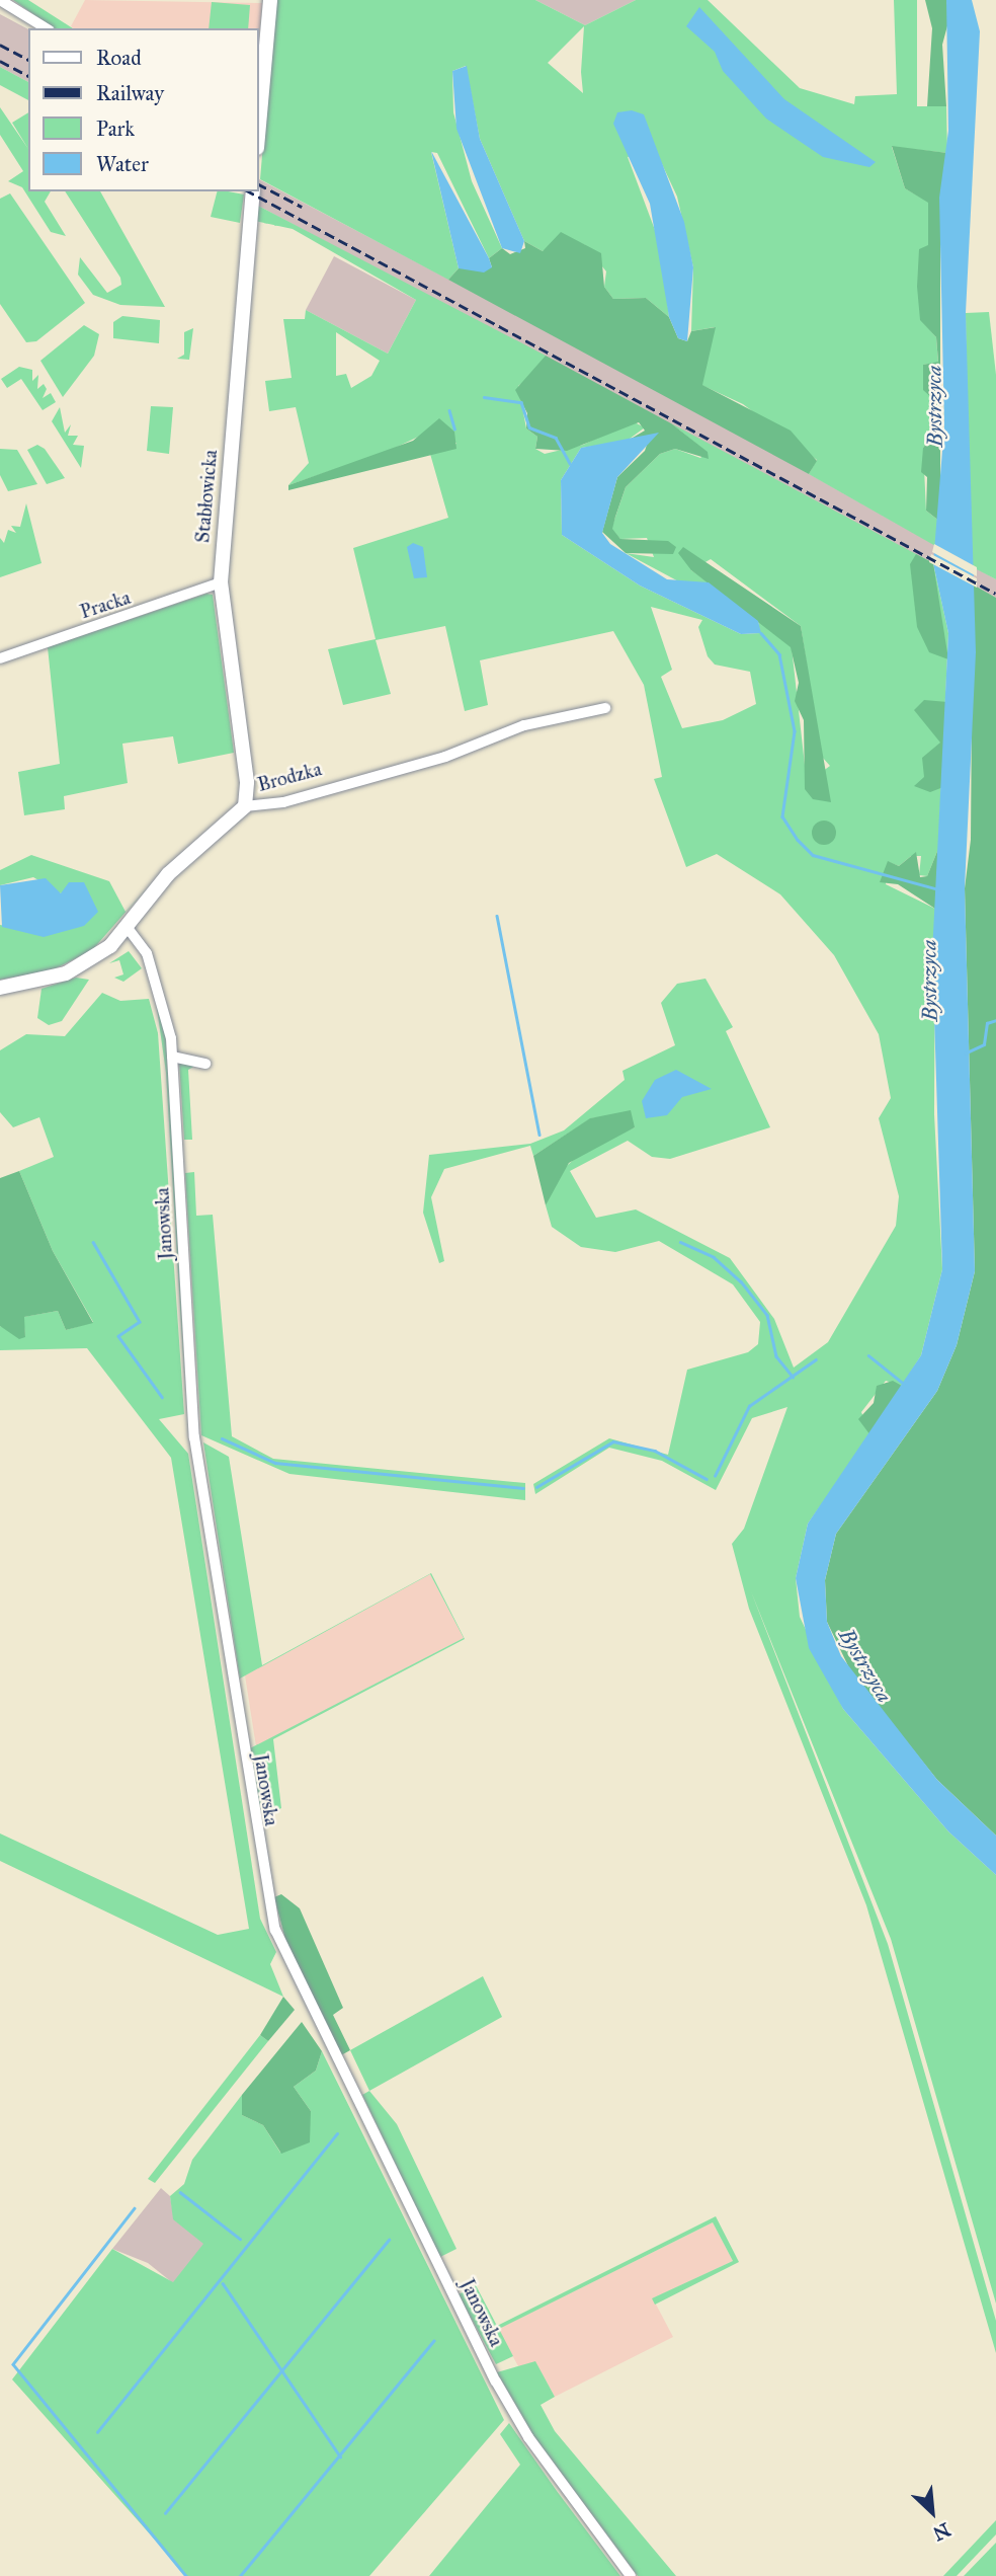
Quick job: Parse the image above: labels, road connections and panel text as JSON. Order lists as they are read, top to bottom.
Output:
{
  "streets": {
    "street": [
      "Stabłowicka",
      "Pracka",
      "Brodzka",
      "Janowska"
    ]
  },
  "crossings": [
    ["Stabłowicka", "Pracka"],
    ["Stabłowicka", "Brodzka"],
    ["Brodzka", "Janowska"]
  ],
  "water": ["Bystrzyca"],
  "legend": [
    "Road",
    "Railway",
    "Park",
    "Water"
  ],
  "north": "bottom right"
}
